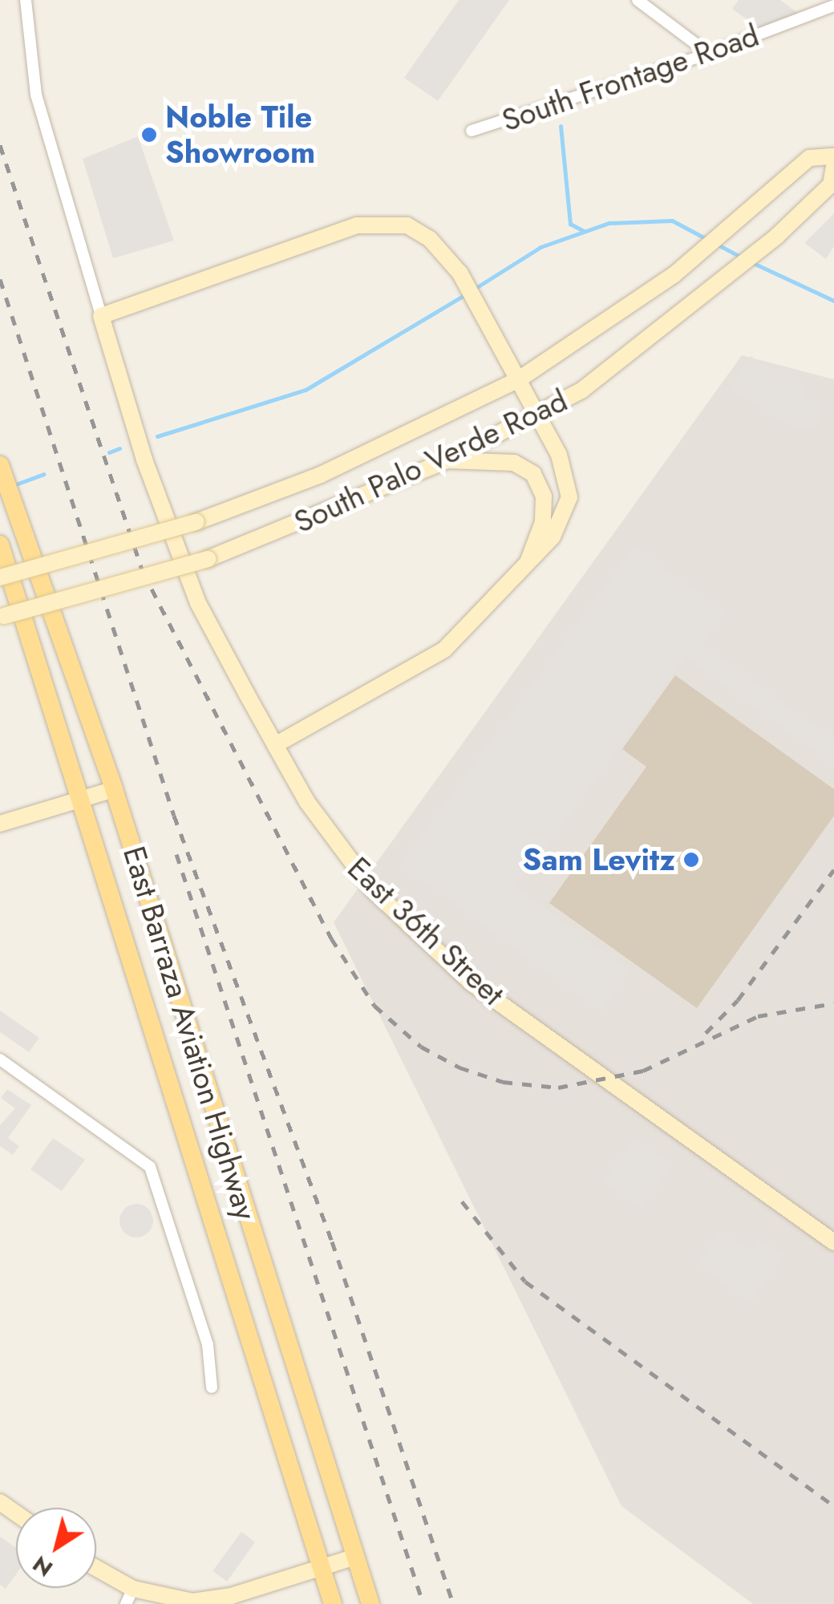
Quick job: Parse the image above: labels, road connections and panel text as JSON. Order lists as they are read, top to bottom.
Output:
{
  "streets": {
    "main road": ["South Palo Verde Road", "East 36th Street", "East Barraza Aviation Highway"],
    "street": ["South Frontage Road"]
  },
  "places": ["Noble Tile Showroom", "Sam Levitz"],
  "north": "bottom left"
}
